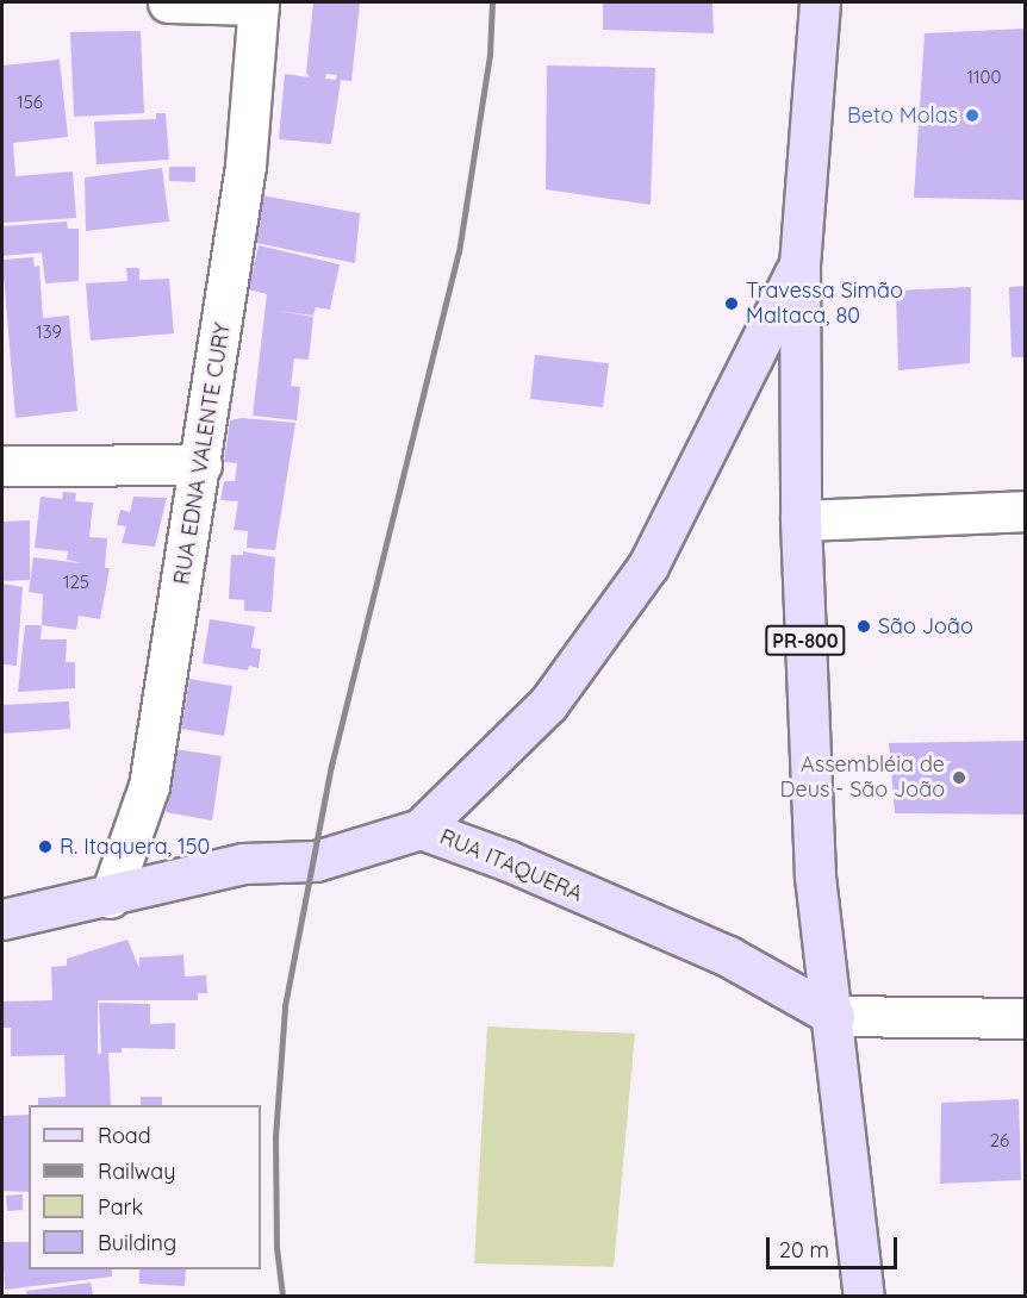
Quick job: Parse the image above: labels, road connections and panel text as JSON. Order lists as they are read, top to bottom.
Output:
{
  "streets": {
    "main road": ["PR-800", "RUA ITAQUERA"],
    "street": ["RUA EDNA VALENTE CURY"]
  },
  "crossings": [
    ["RUA EDNA VALENTE CURY", "RUA ITAQUERA"],
    ["PR-800", "RUA ITAQUERA"]
  ],
  "places": [
    "Beto Molas",
    "Travessa Simão Maltaca, 80",
    "São João",
    "Assembléia de Deus - São João",
    "R. Itaquera, 150"
  ],
  "house_numbers": [
    "1100",
    "156",
    "139",
    "125",
    "26"
  ],
  "legend": [
    "Road",
    "Railway",
    "Park",
    "Building"
  ],
  "scale_bar": "20 m"
}
